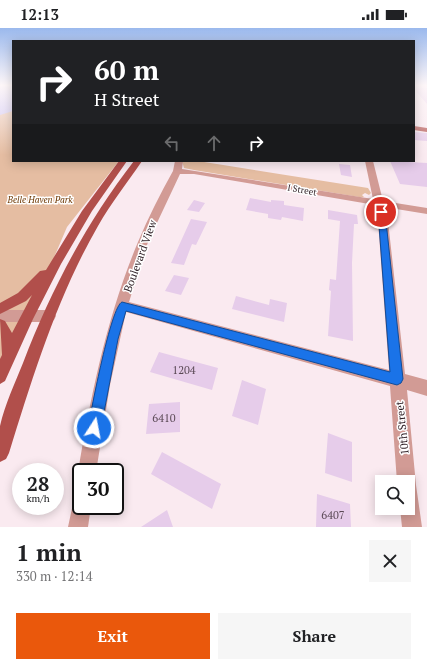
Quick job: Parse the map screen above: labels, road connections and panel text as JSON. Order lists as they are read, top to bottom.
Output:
{
  "streets": {
    "street": ["I Street", "Boulevard View", "10th Street"]
  },
  "crossings": [
    ["I Street", "Boulevard View"],
    ["I Street", "10th Street"]
  ],
  "parks": ["Belle Haven Park"],
  "house_numbers": ["1204", "6410", "6407"],
  "page": {
    "status": "12:13",
    "turn": ["60 m", "H Street"],
    "speed": "28 km/h",
    "limit": "30",
    "heading": ["1 min", "330 m · 12:14"],
    "buttons": ["Exit", "Share"]
  }
}
